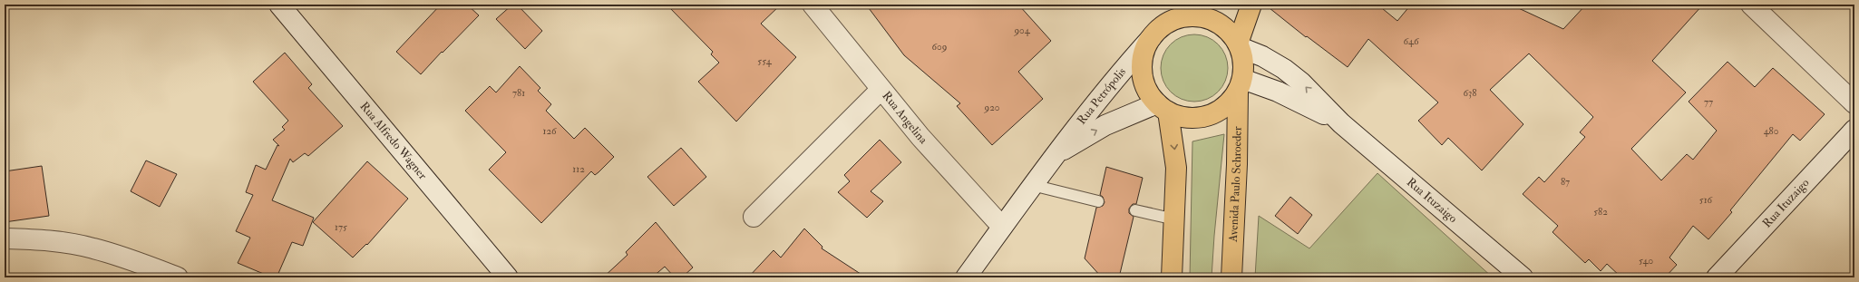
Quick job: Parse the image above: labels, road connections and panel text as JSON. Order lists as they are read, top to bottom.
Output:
{
  "streets": {
    "main road": ["Rua Petrópolis", "Avenida Paulo Schroeder"],
    "street": ["Rua Angelina", "Rua Alfredo Wagner", "Rua Ituzaigo"]
  },
  "crossings": [
    ["Rua Petrópolis", "Rua Angelina"],
    ["Rua Petrópolis", "Avenida Paulo Schroeder"],
    ["Rua Petrópolis", "Rua Ituzaigo"],
    ["Avenida Paulo Schroeder", "Rua Ituzaigo"]
  ],
  "house_numbers": [
    "904",
    "646",
    "609",
    "554",
    "781",
    "638",
    "77",
    "920",
    "126",
    "480",
    "112",
    "87",
    "516",
    "582",
    "175",
    "540"
  ]
}
